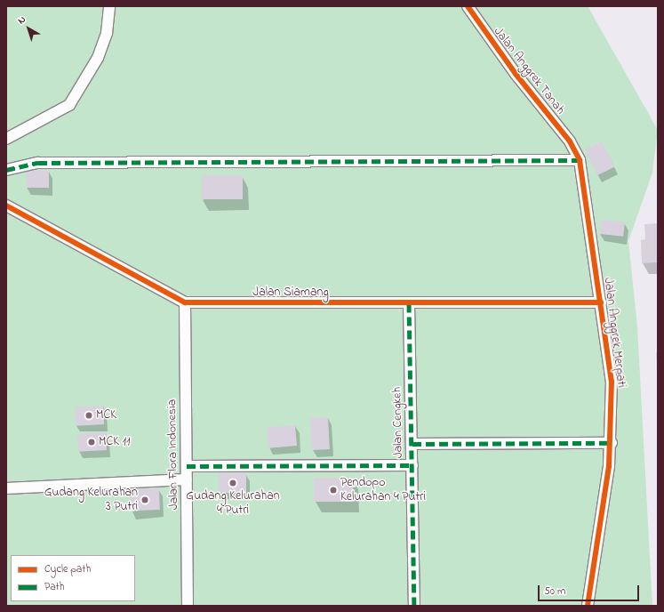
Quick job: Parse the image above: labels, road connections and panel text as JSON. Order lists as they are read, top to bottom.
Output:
{
  "streets": {
    "street": [
      "Jalan Anggrek Tanah",
      "Jalan Siamang",
      "Jalan Anggrek Merpati",
      "Jalan Cengkeh",
      "Jalan Flora Indonesia"
    ]
  },
  "crossings": [
    ["Jalan Anggrek Tanah", "Jalan Anggrek Merpati"],
    ["Jalan Siamang", "Jalan Anggrek Merpati"],
    ["Jalan Siamang", "Jalan Cengkeh"],
    ["Jalan Siamang", "Jalan Flora Indonesia"]
  ],
  "places": [
    "MCK",
    "MCK 11",
    "Gudang Kelurahan 4 Putri",
    "Pendopo Kelurahan 4 Putri",
    "Gudang Kelurahan 3 Putri"
  ],
  "legend": ["Cycle path", "Path"],
  "scale_bar": "50 m",
  "north": "top left"
}
